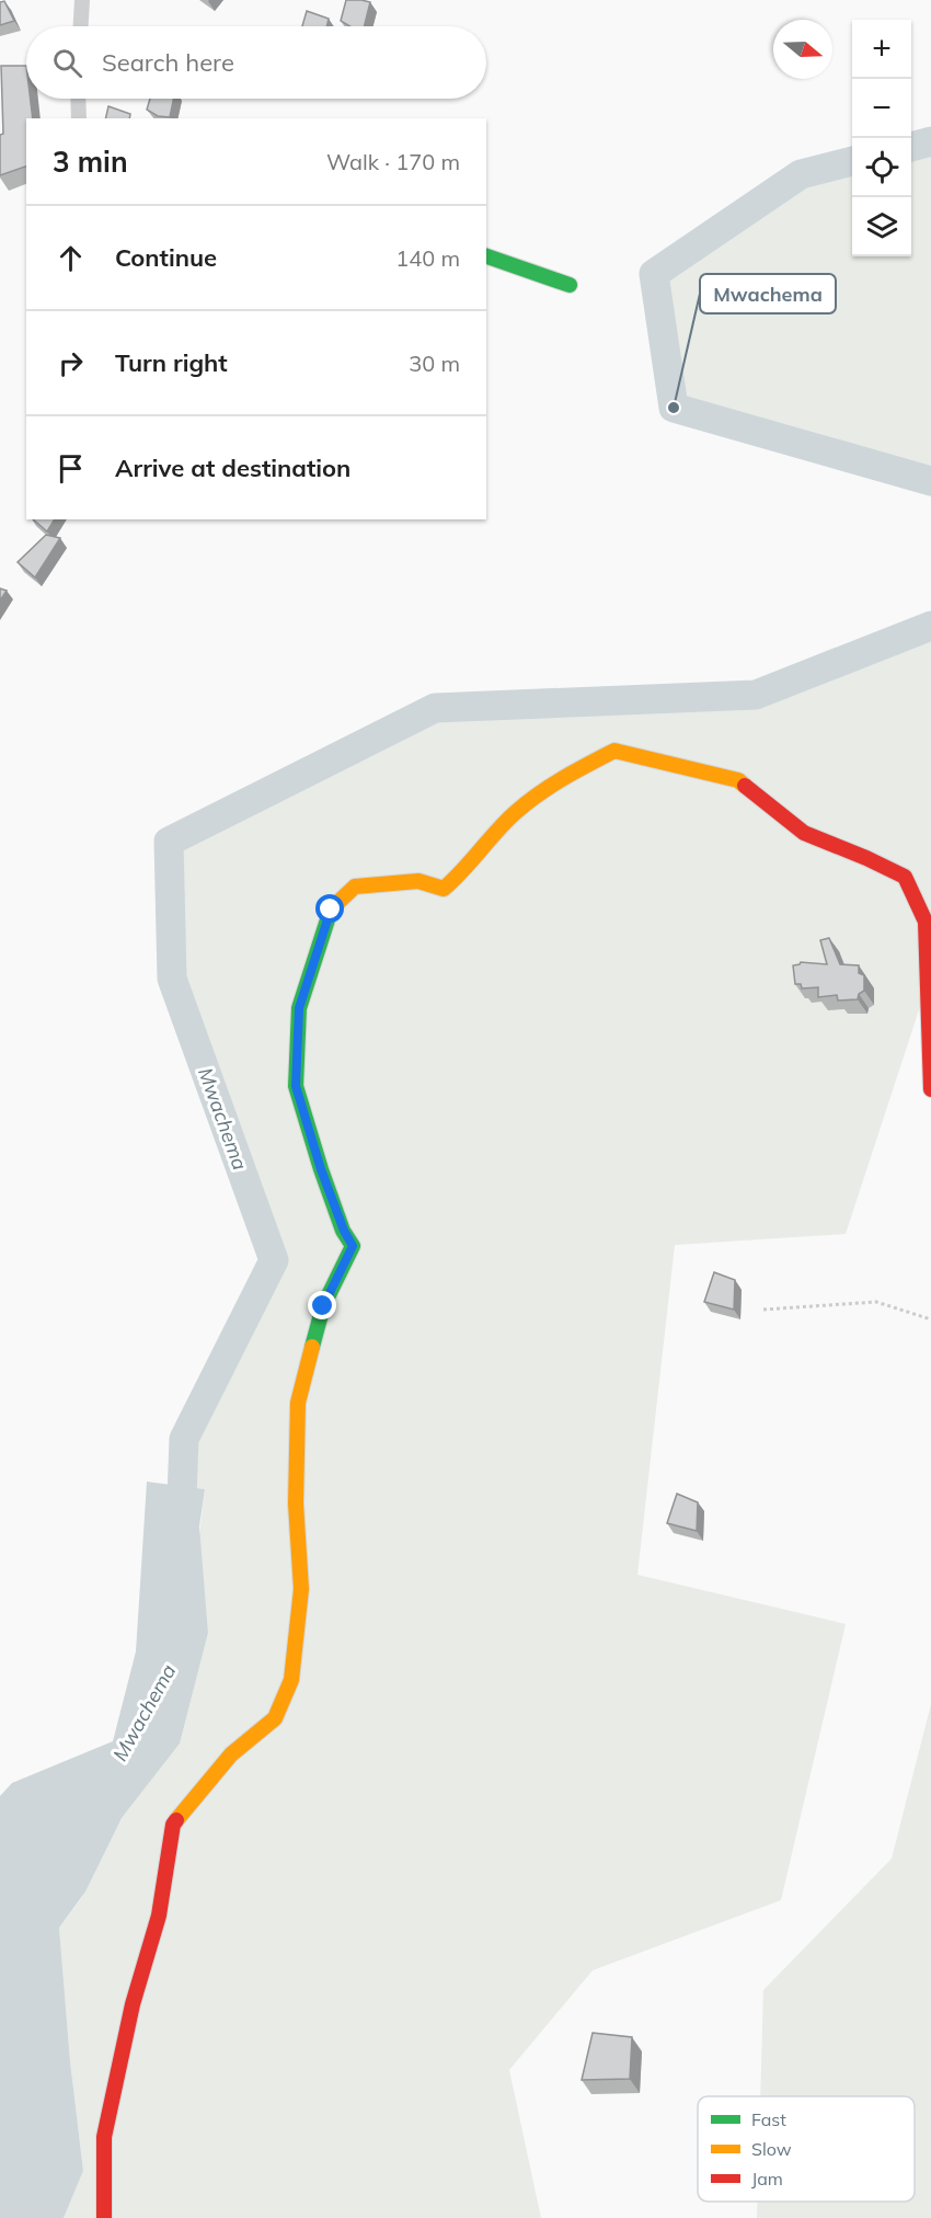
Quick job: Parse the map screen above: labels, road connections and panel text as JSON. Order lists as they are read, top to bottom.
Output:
{
  "water": ["Mwachema"],
  "places": ["Mwachema"],
  "legend": ["Fast", "Slow", "Jam"],
  "north": "right",
  "page": {
    "map_buttons": ["+", "−"],
    "search": "Search here",
    "heading": ["3 min", "Walk · 170 m"],
    "list": [
      ["Continue", "140 m"],
      ["Turn right", "30 m"],
      "Arrive at destination"
    ]
  }
}
